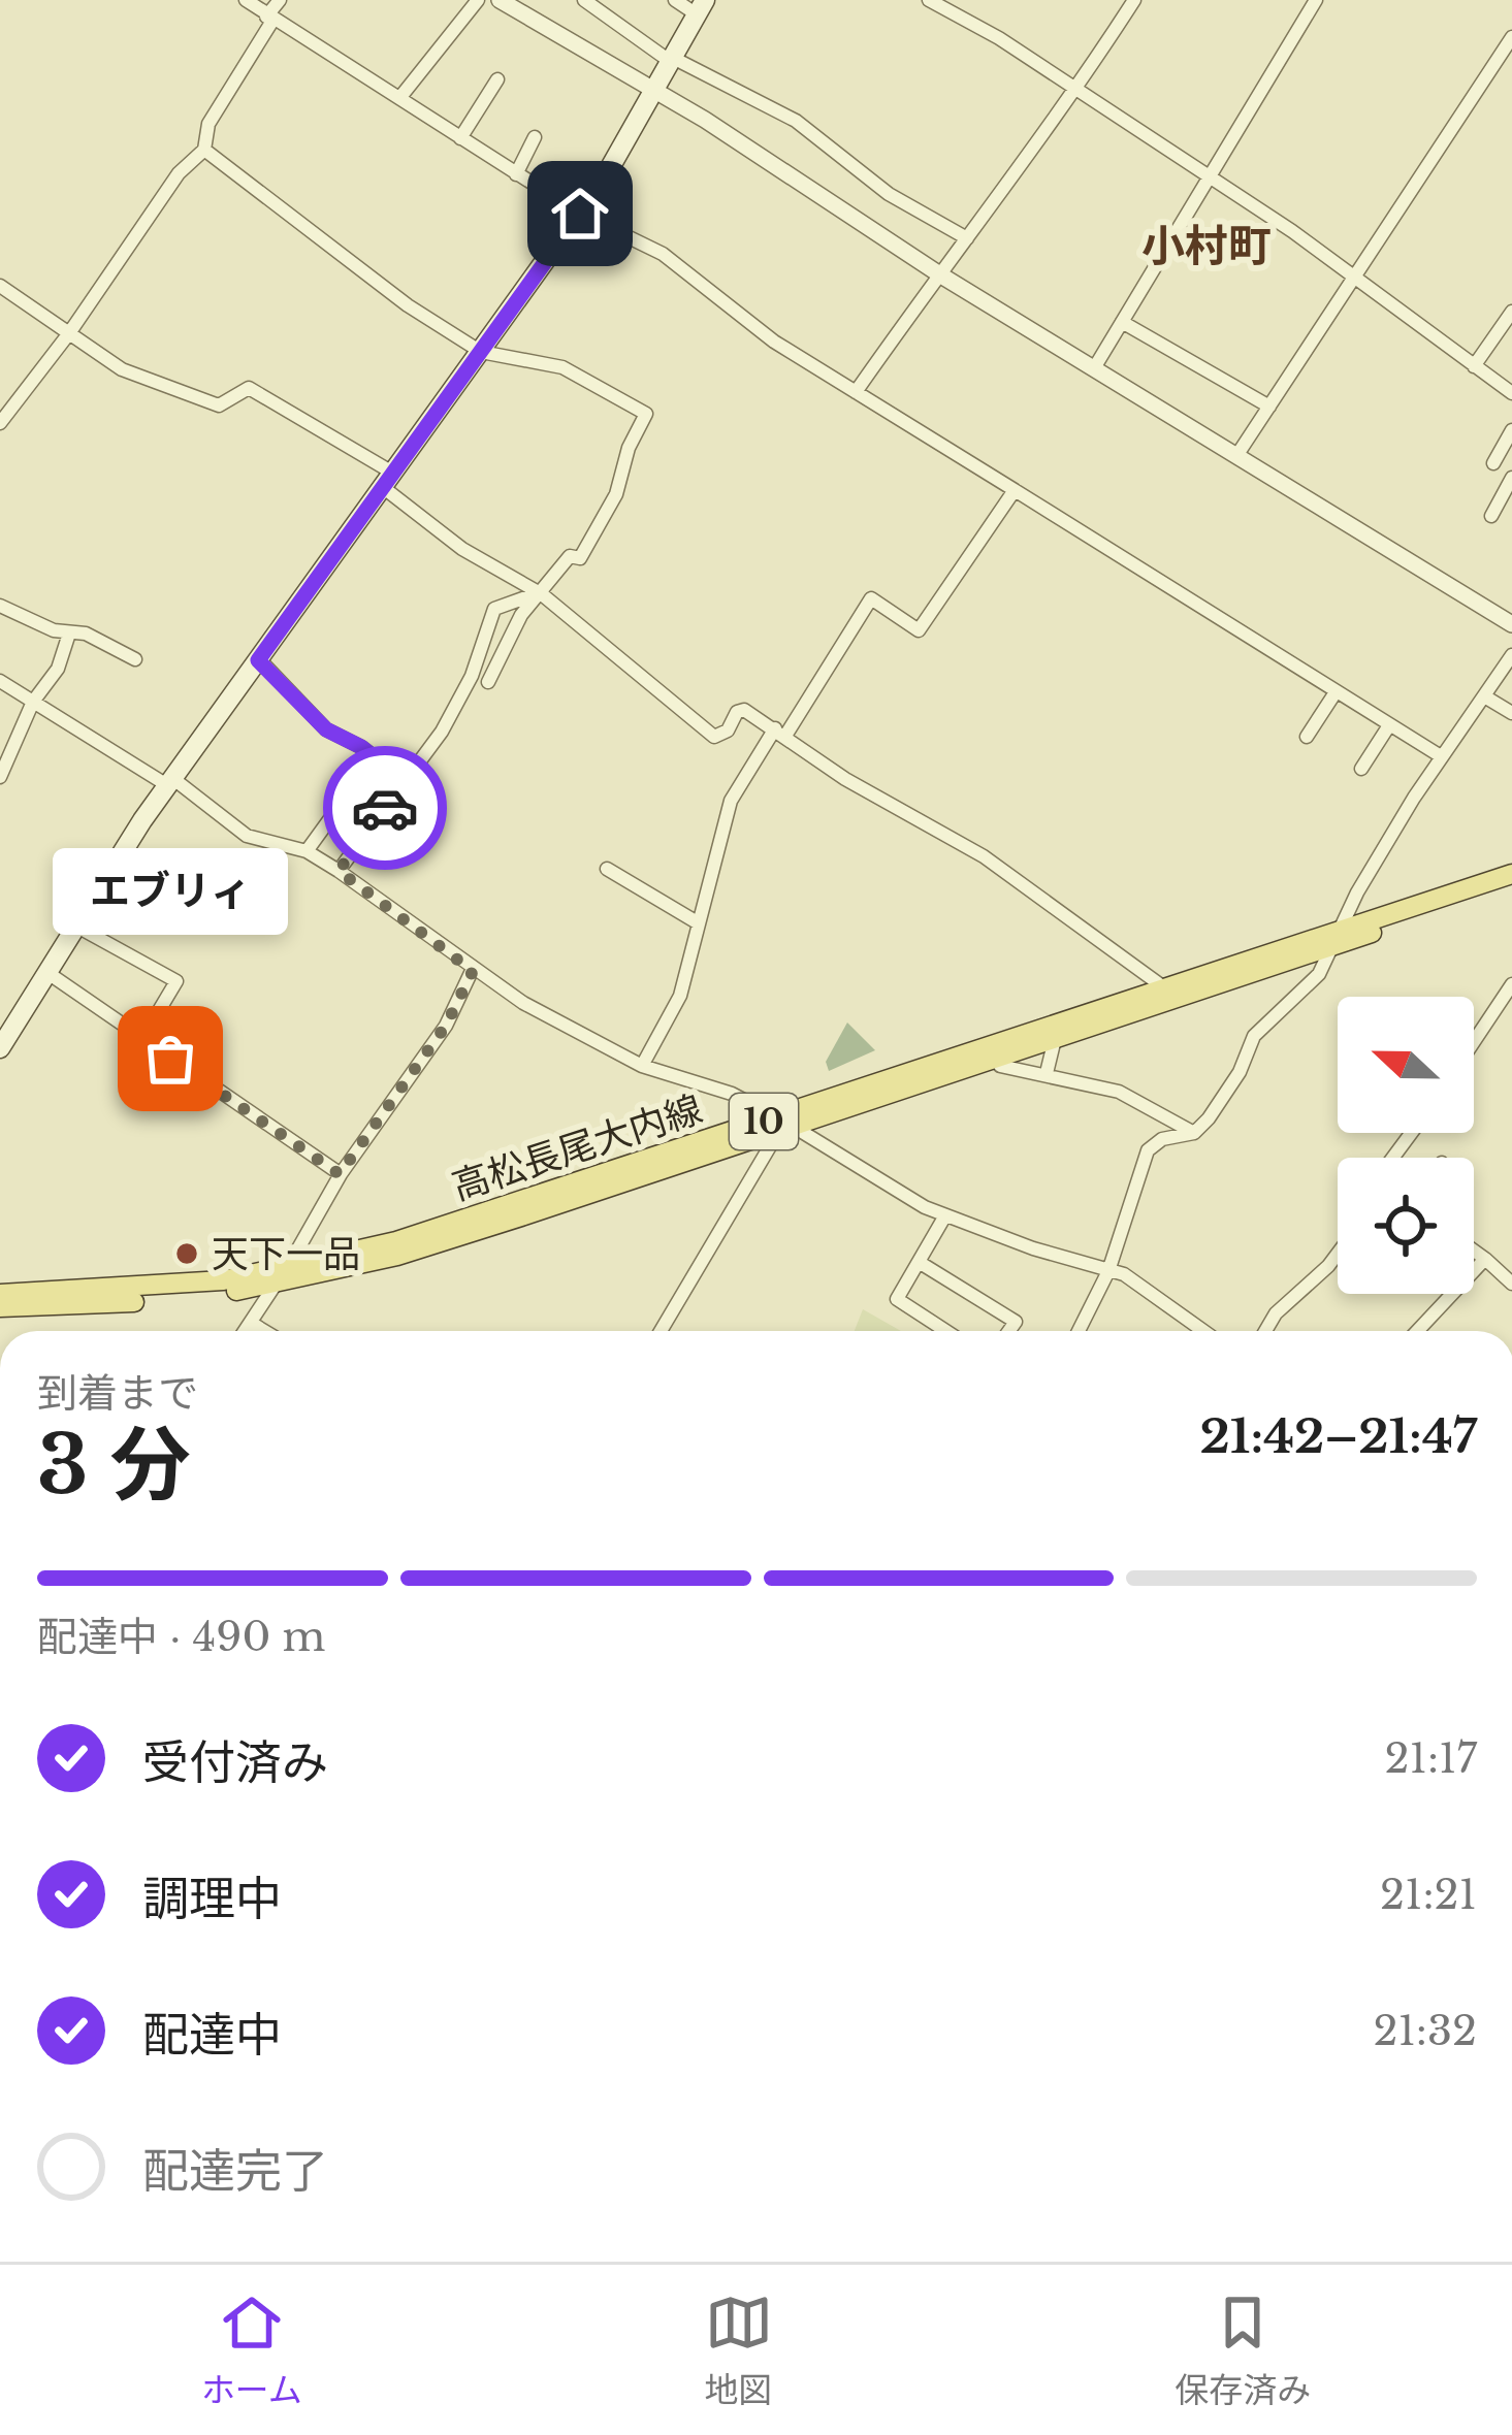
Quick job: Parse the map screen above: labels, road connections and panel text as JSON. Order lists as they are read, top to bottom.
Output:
{
  "streets": {
    "main road": ["10", "高松長尾大内線"]
  },
  "districts": ["小村町"],
  "places": ["エブリィ", "天下一品"],
  "north": "left",
  "page": {
    "bubble": "エブリィ",
    "heading": ["3 分", "到着まで", "21:42–21:47"],
    "bar": "配達中 · 490 m",
    "list": [
      ["受付済み", "21:17"],
      ["調理中", "21:21"],
      ["配達中", "21:32"],
      "配達完了"
    ],
    "tabs": ["ホーム", "地図", "保存済み"]
  }
}
